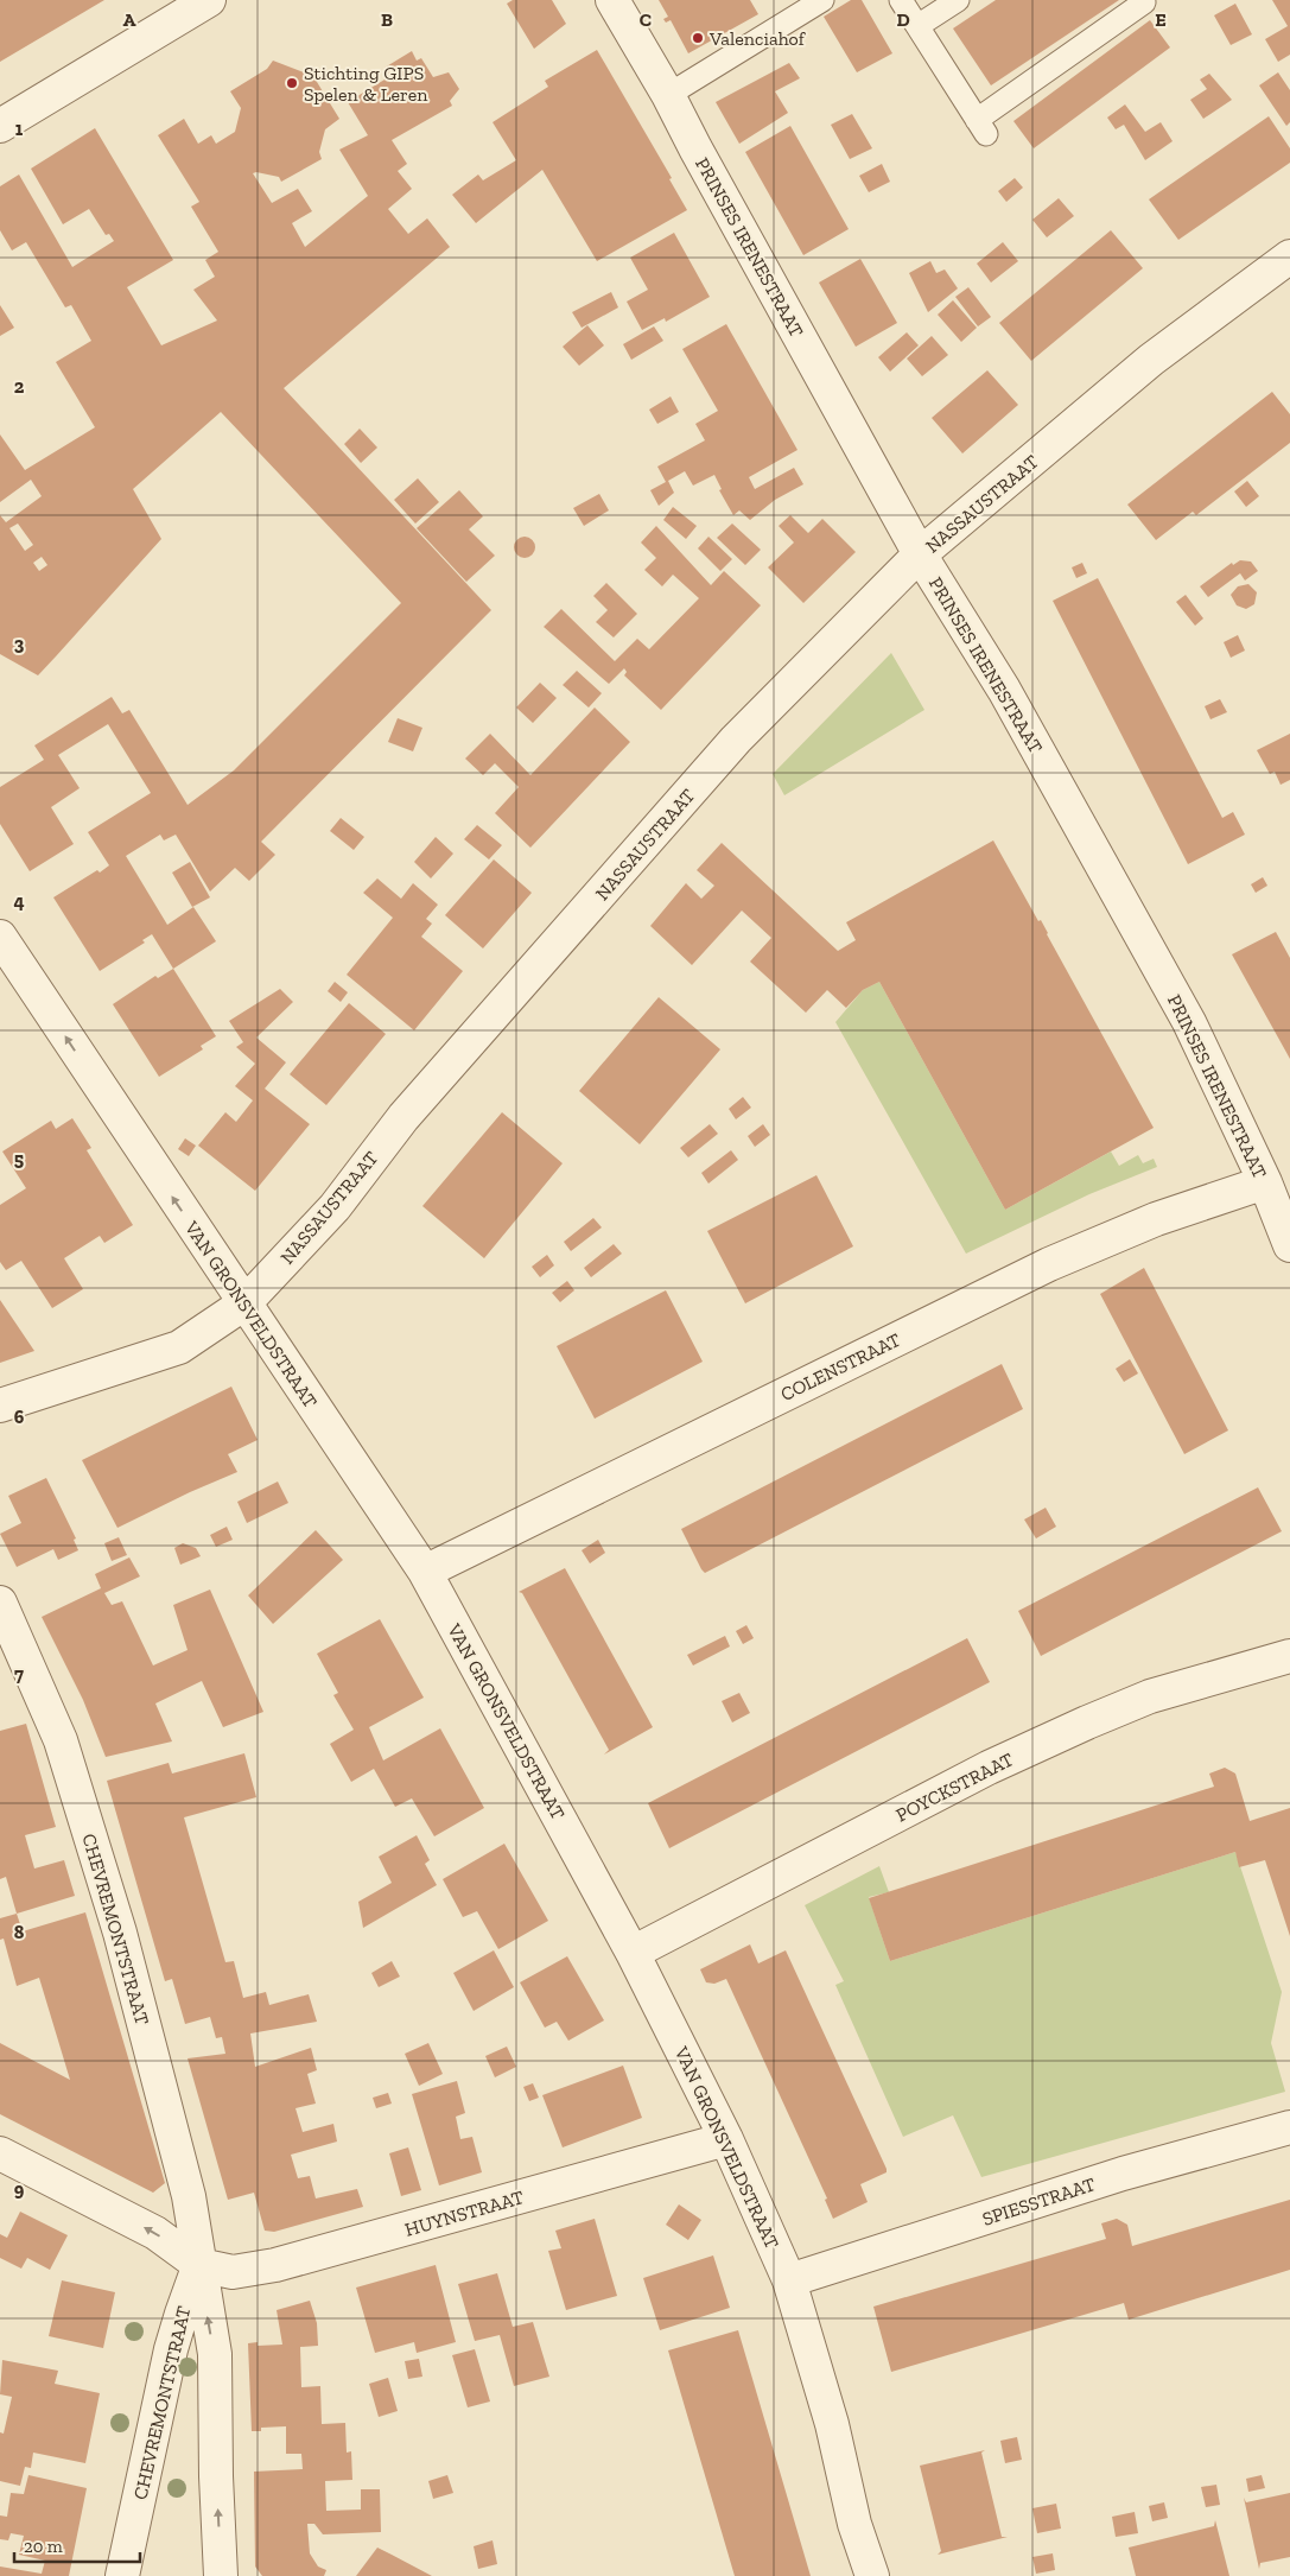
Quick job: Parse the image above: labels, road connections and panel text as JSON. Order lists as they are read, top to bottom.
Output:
{
  "streets": {
    "street": [
      "PRINSES IRENESTRAAT",
      "NASSAUSTRAAT",
      "VAN GRONSVELDSTRAAT",
      "COLENSTRAAT",
      "POYCKSTRAAT",
      "CHEVREMONTSTRAAT",
      "SPIESSTRAAT",
      "HUYNSTRAAT"
    ]
  },
  "crossings": [
    ["PRINSES IRENESTRAAT", "NASSAUSTRAAT"],
    ["PRINSES IRENESTRAAT", "COLENSTRAAT"],
    ["NASSAUSTRAAT", "VAN GRONSVELDSTRAAT"],
    ["VAN GRONSVELDSTRAAT", "COLENSTRAAT"],
    ["VAN GRONSVELDSTRAAT", "POYCKSTRAAT"],
    ["VAN GRONSVELDSTRAAT", "SPIESSTRAAT"],
    ["VAN GRONSVELDSTRAAT", "HUYNSTRAAT"],
    ["CHEVREMONTSTRAAT", "HUYNSTRAAT"]
  ],
  "places": ["Valenciahof", "Stichting GIPS Spelen & Leren"],
  "scale_bar": "20 m",
  "grid": {
    "columns": [
      "A",
      "B",
      "C",
      "D",
      "E"
    ],
    "rows": [
      "1",
      "2",
      "3",
      "4",
      "5",
      "6",
      "7",
      "8",
      "9"
    ]
  }
}
